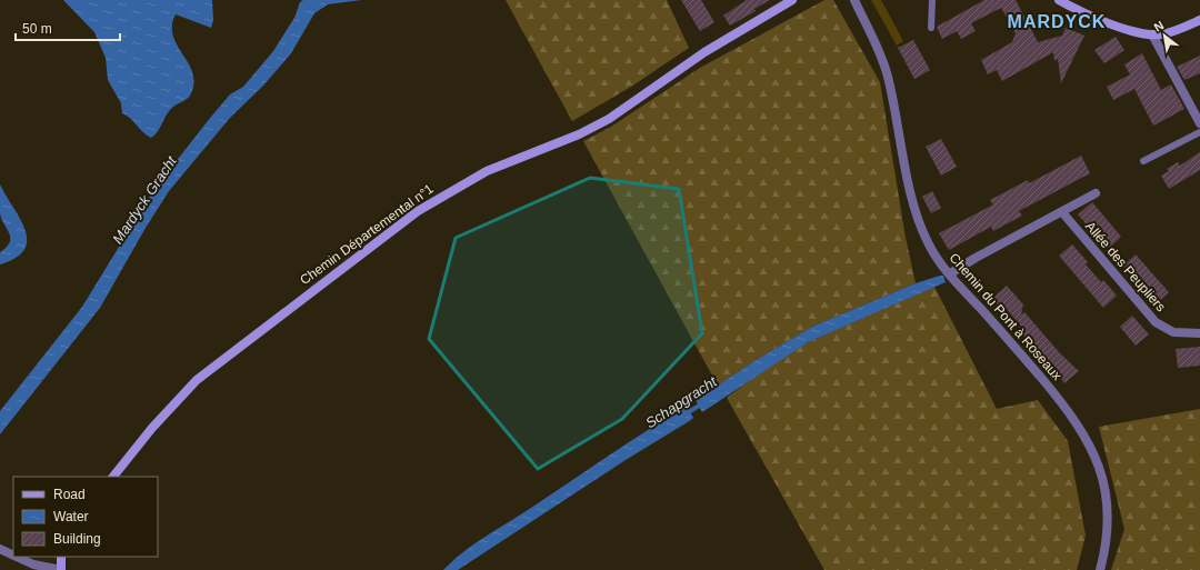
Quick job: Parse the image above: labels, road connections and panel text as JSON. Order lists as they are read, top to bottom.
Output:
{
  "streets": {
    "street": ["Chemin Départemental n°1", "Allée des Peupliers", "Chemin du Pont à Roseaux"]
  },
  "districts": ["MARDYCK"],
  "water": ["Mardyck Gracht", "Schapgracht"],
  "legend": ["Road", "Water", "Building"],
  "scale_bar": "50 m",
  "north": "top left"
}
